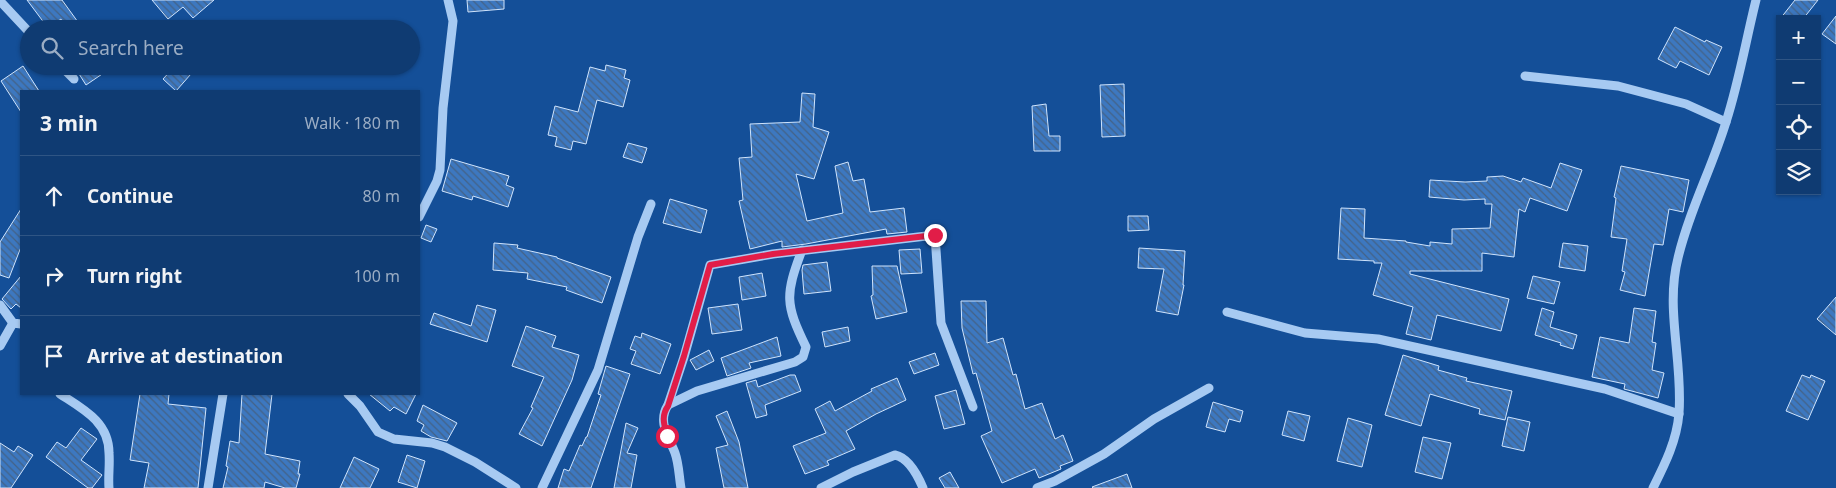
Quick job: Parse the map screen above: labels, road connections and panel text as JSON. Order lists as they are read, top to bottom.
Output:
{
  "page": {
    "map_buttons": ["+", "−"],
    "search": "Search here",
    "heading": ["3 min", "Walk · 180 m"],
    "list": [
      ["Continue", "80 m"],
      ["Turn right", "100 m"],
      "Arrive at destination"
    ]
  }
}
